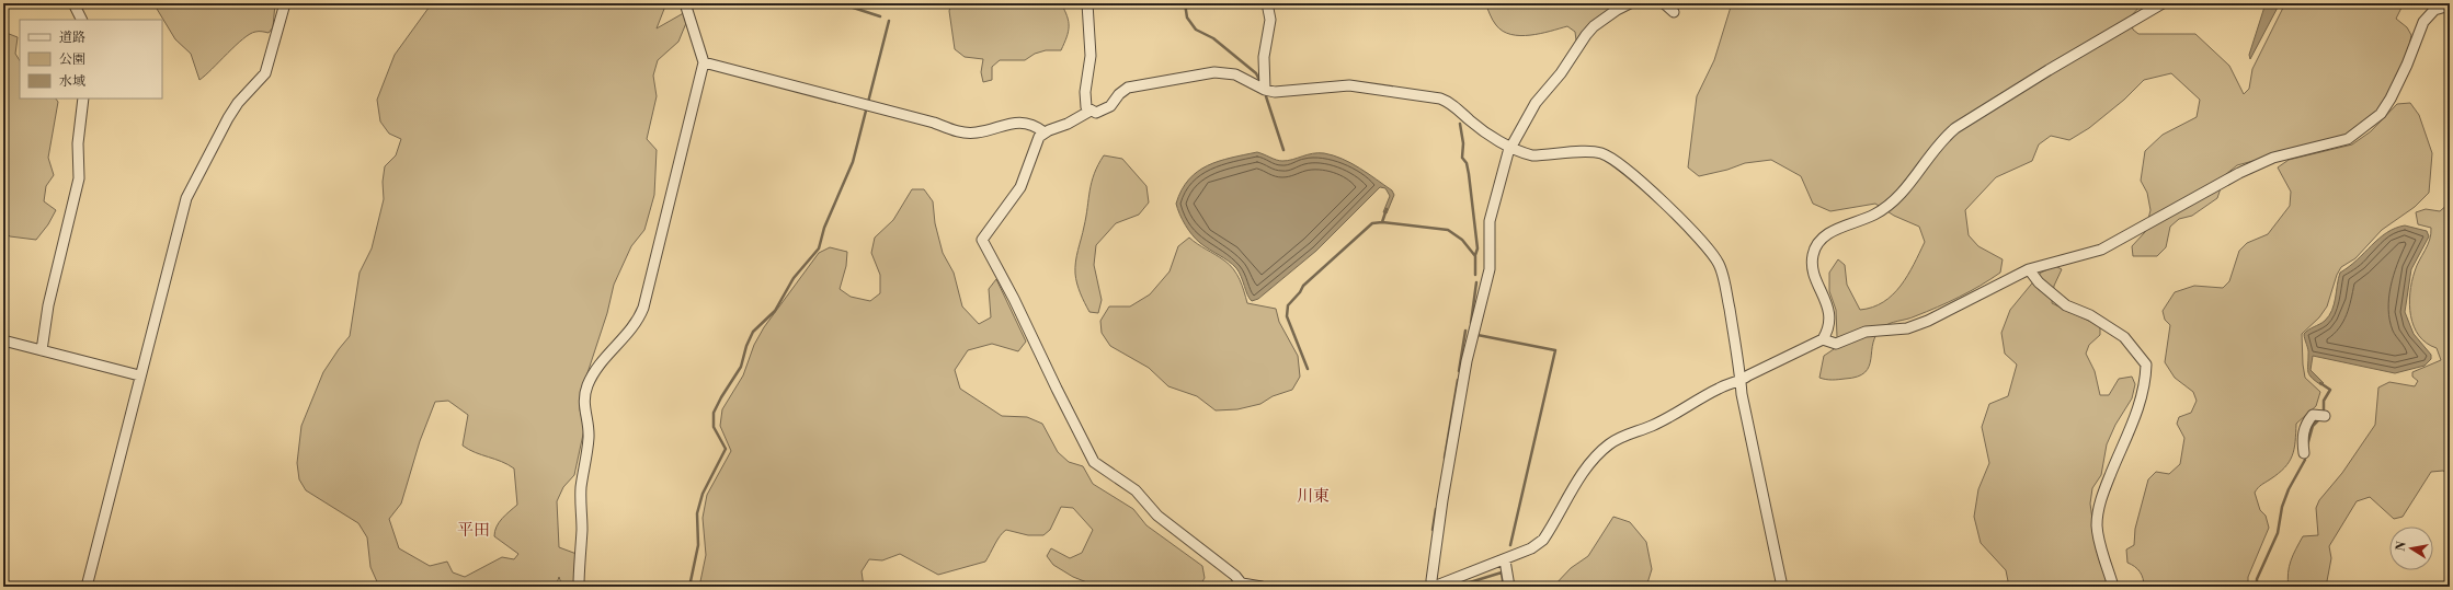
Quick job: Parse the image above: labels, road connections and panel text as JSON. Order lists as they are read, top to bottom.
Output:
{
  "districts": ["川東", "平田"],
  "legend": ["道路", "公園", "水域"],
  "north": "left"
}
